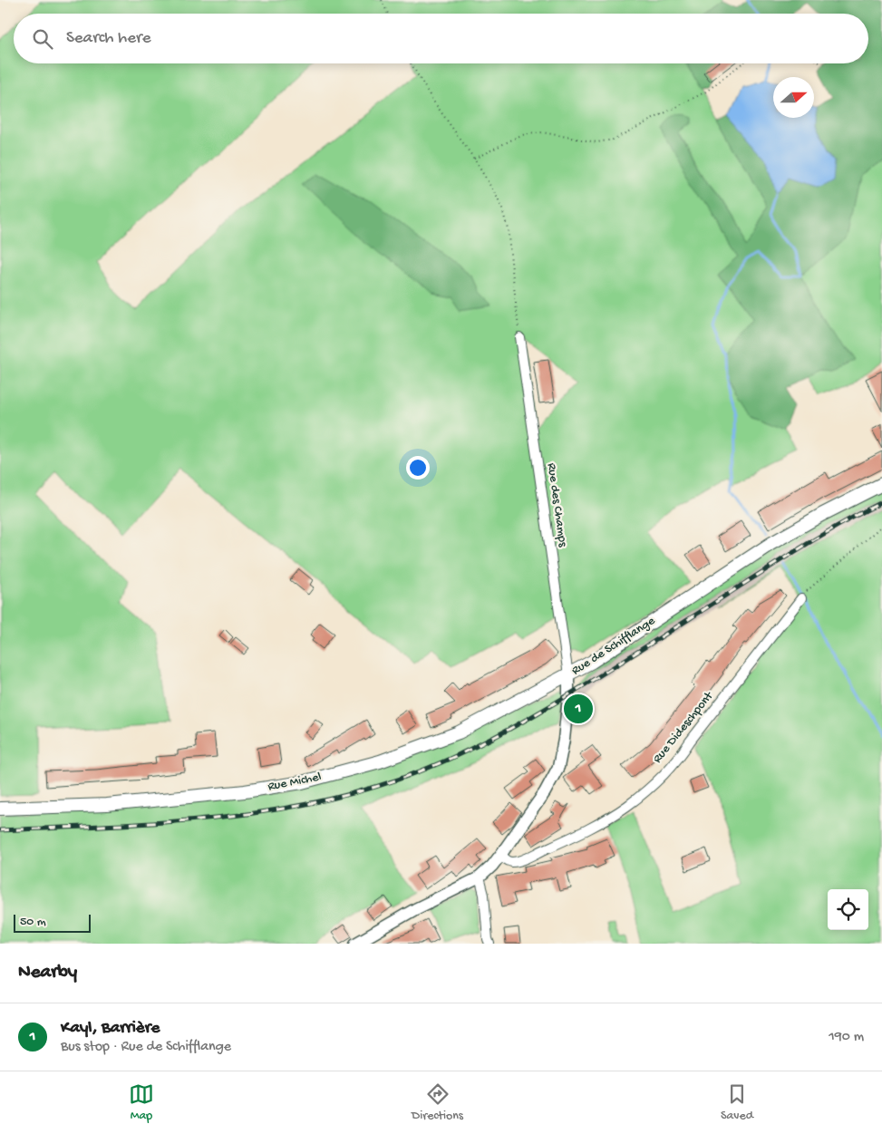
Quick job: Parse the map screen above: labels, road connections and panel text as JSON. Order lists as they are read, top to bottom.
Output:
{
  "streets": {
    "main road": ["Rue de Schifflange", "Rue Michel"],
    "street": ["Rue des Champs", "Rue Dideschpont"]
  },
  "crossings": [
    ["Rue des Champs", "Rue de Schifflange"],
    ["Rue des Champs", "Rue Michel"],
    ["Rue de Schifflange", "Rue Dideschpont"],
    ["Rue de Schifflange", "Rue Michel"]
  ],
  "scale_bar": "50 m",
  "north": "right",
  "page": {
    "search": "Search here",
    "pins": "1",
    "scale": "50 m",
    "heading": "Nearby",
    "list": [
      {
        "mark": "1",
        "name": "Kayl, Barrière",
        "note": "Bus stop · Rue de Schifflange",
        "value": "190 m"
      }
    ],
    "nav": ["Map", "Directions", "Saved"]
  }
}
